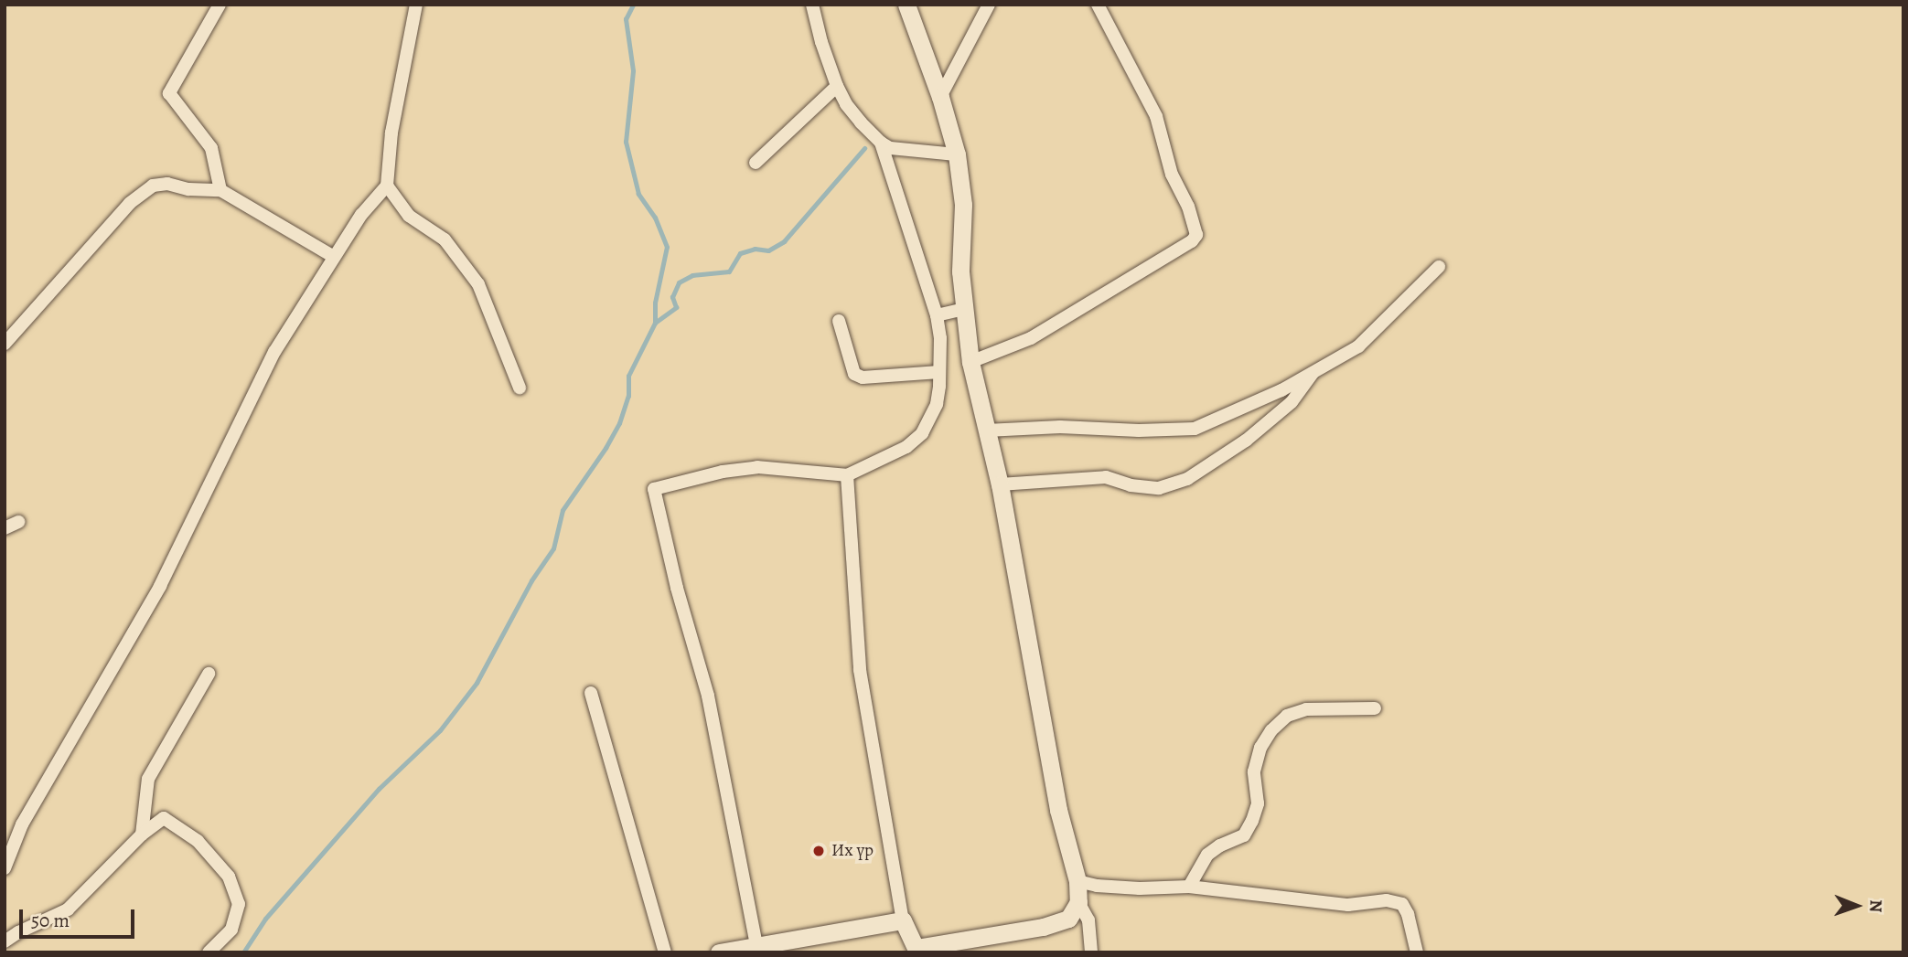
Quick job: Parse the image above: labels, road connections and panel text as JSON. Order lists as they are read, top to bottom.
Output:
{
  "places": ["Их үр"],
  "scale_bar": "50 m",
  "north": "right"
}
